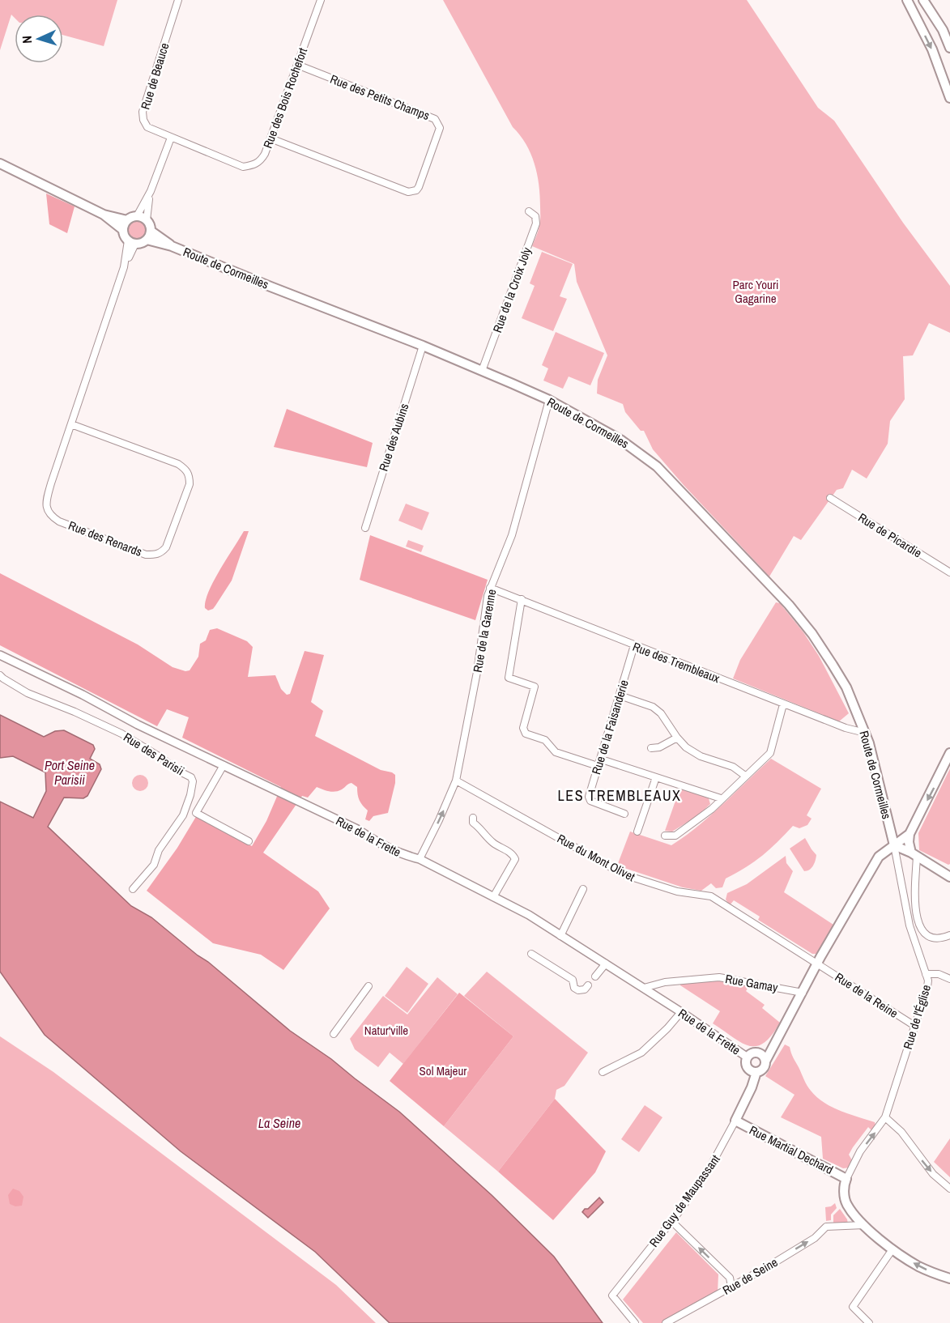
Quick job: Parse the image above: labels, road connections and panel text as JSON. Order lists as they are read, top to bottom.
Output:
{
  "streets": {
    "main road": ["Route de Cormeilles", "Rue Martial Dechard", "Rue Guy de Maupassant"],
    "street": [
      "Rue de Beauce",
      "Rue des Petits Champs",
      "Rue des Bois Rochefort",
      "Rue de la Croix Joly",
      "Rue des Aubins",
      "Rue de Picardie",
      "Rue des Renards",
      "Rue de la Garenne",
      "Rue des Trembleaux",
      "Rue de la Faisanderie",
      "Rue des Parisii",
      "Rue de la Frette",
      "Rue du Mont Olivet",
      "Rue Gamay",
      "Rue de la Reine",
      "Rue de l'Église",
      "Rue de Seine"
    ]
  },
  "crossings": [
    ["Rue de Beauce", "Rue des Bois Rochefort"],
    ["Rue des Petits Champs", "Rue des Bois Rochefort"],
    ["Route de Cormeilles", "Rue de la Croix Joly"],
    ["Route de Cormeilles", "Rue des Aubins"],
    ["Route de Cormeilles", "Rue des Renards"],
    ["Route de Cormeilles", "Rue de la Garenne"],
    ["Route de Cormeilles", "Rue des Trembleaux"],
    ["Route de Cormeilles", "Rue de l'Église"],
    ["Rue de la Garenne", "Rue des Trembleaux"],
    ["Rue de la Garenne", "Rue de la Frette"],
    ["Rue de la Garenne", "Rue du Mont Olivet"],
    ["Rue des Trembleaux", "Rue de la Faisanderie"],
    ["Rue de la Frette", "Rue Gamay"],
    ["Rue de la Frette", "Rue Guy de Maupassant"],
    ["Rue du Mont Olivet", "Rue de la Reine"],
    ["Rue de la Reine", "Rue de l'Église"],
    ["Rue de l'Église", "Rue Martial Dechard"],
    ["Rue Martial Dechard", "Rue Guy de Maupassant"]
  ],
  "one_way": ["Rue de Seine"],
  "districts": ["LES TREMBLEAUX"],
  "water": ["Port Seine Parisii", "La Seine"],
  "parks": ["Parc Youri Gagarine", "Natur'ville", "Sol Majeur"],
  "north": "left"
}
